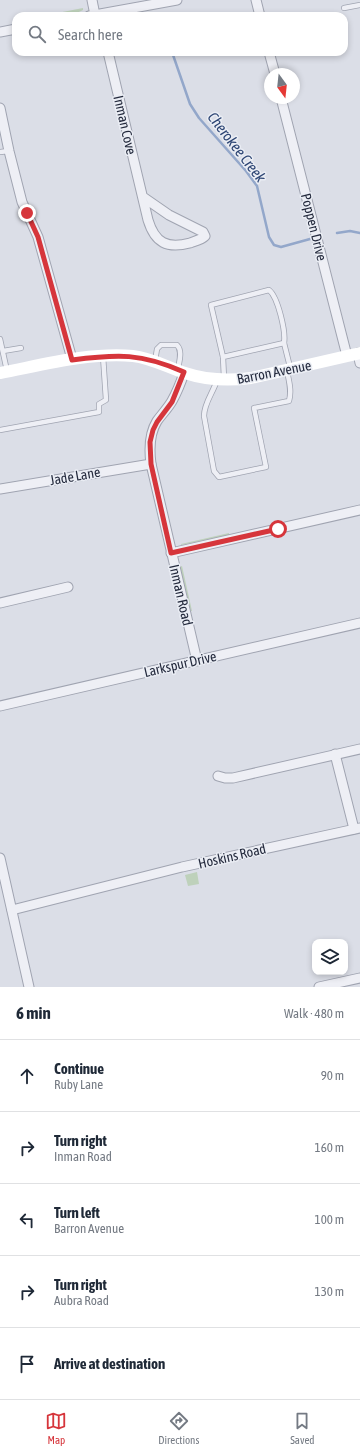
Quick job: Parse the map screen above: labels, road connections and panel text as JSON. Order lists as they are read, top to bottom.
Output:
{
  "streets": {
    "main road": ["Barron Avenue"],
    "street": [
      "Inman Cove",
      "Poppen Drive",
      "Jade Lane",
      "Inman Road",
      "Larkspur Drive",
      "Hoskins Road"
    ]
  },
  "crossings": [
    ["Poppen Drive", "Barron Avenue"],
    ["Barron Avenue", "Inman Road"],
    ["Jade Lane", "Inman Road"],
    ["Inman Road", "Larkspur Drive"]
  ],
  "water": ["Cherokee Creek"],
  "north": "bottom",
  "page": {
    "search": "Search here",
    "heading": ["6 min", "Walk · 480 m"],
    "list": [
      ["Continue", "Ruby Lane", "90 m"],
      ["Turn right", "Inman Road", "160 m"],
      ["Turn left", "Barron Avenue", "100 m"],
      ["Turn right", "Aubra Road", "130 m"],
      "Arrive at destination"
    ],
    "nav": ["Map", "Directions", "Saved"]
  }
}
